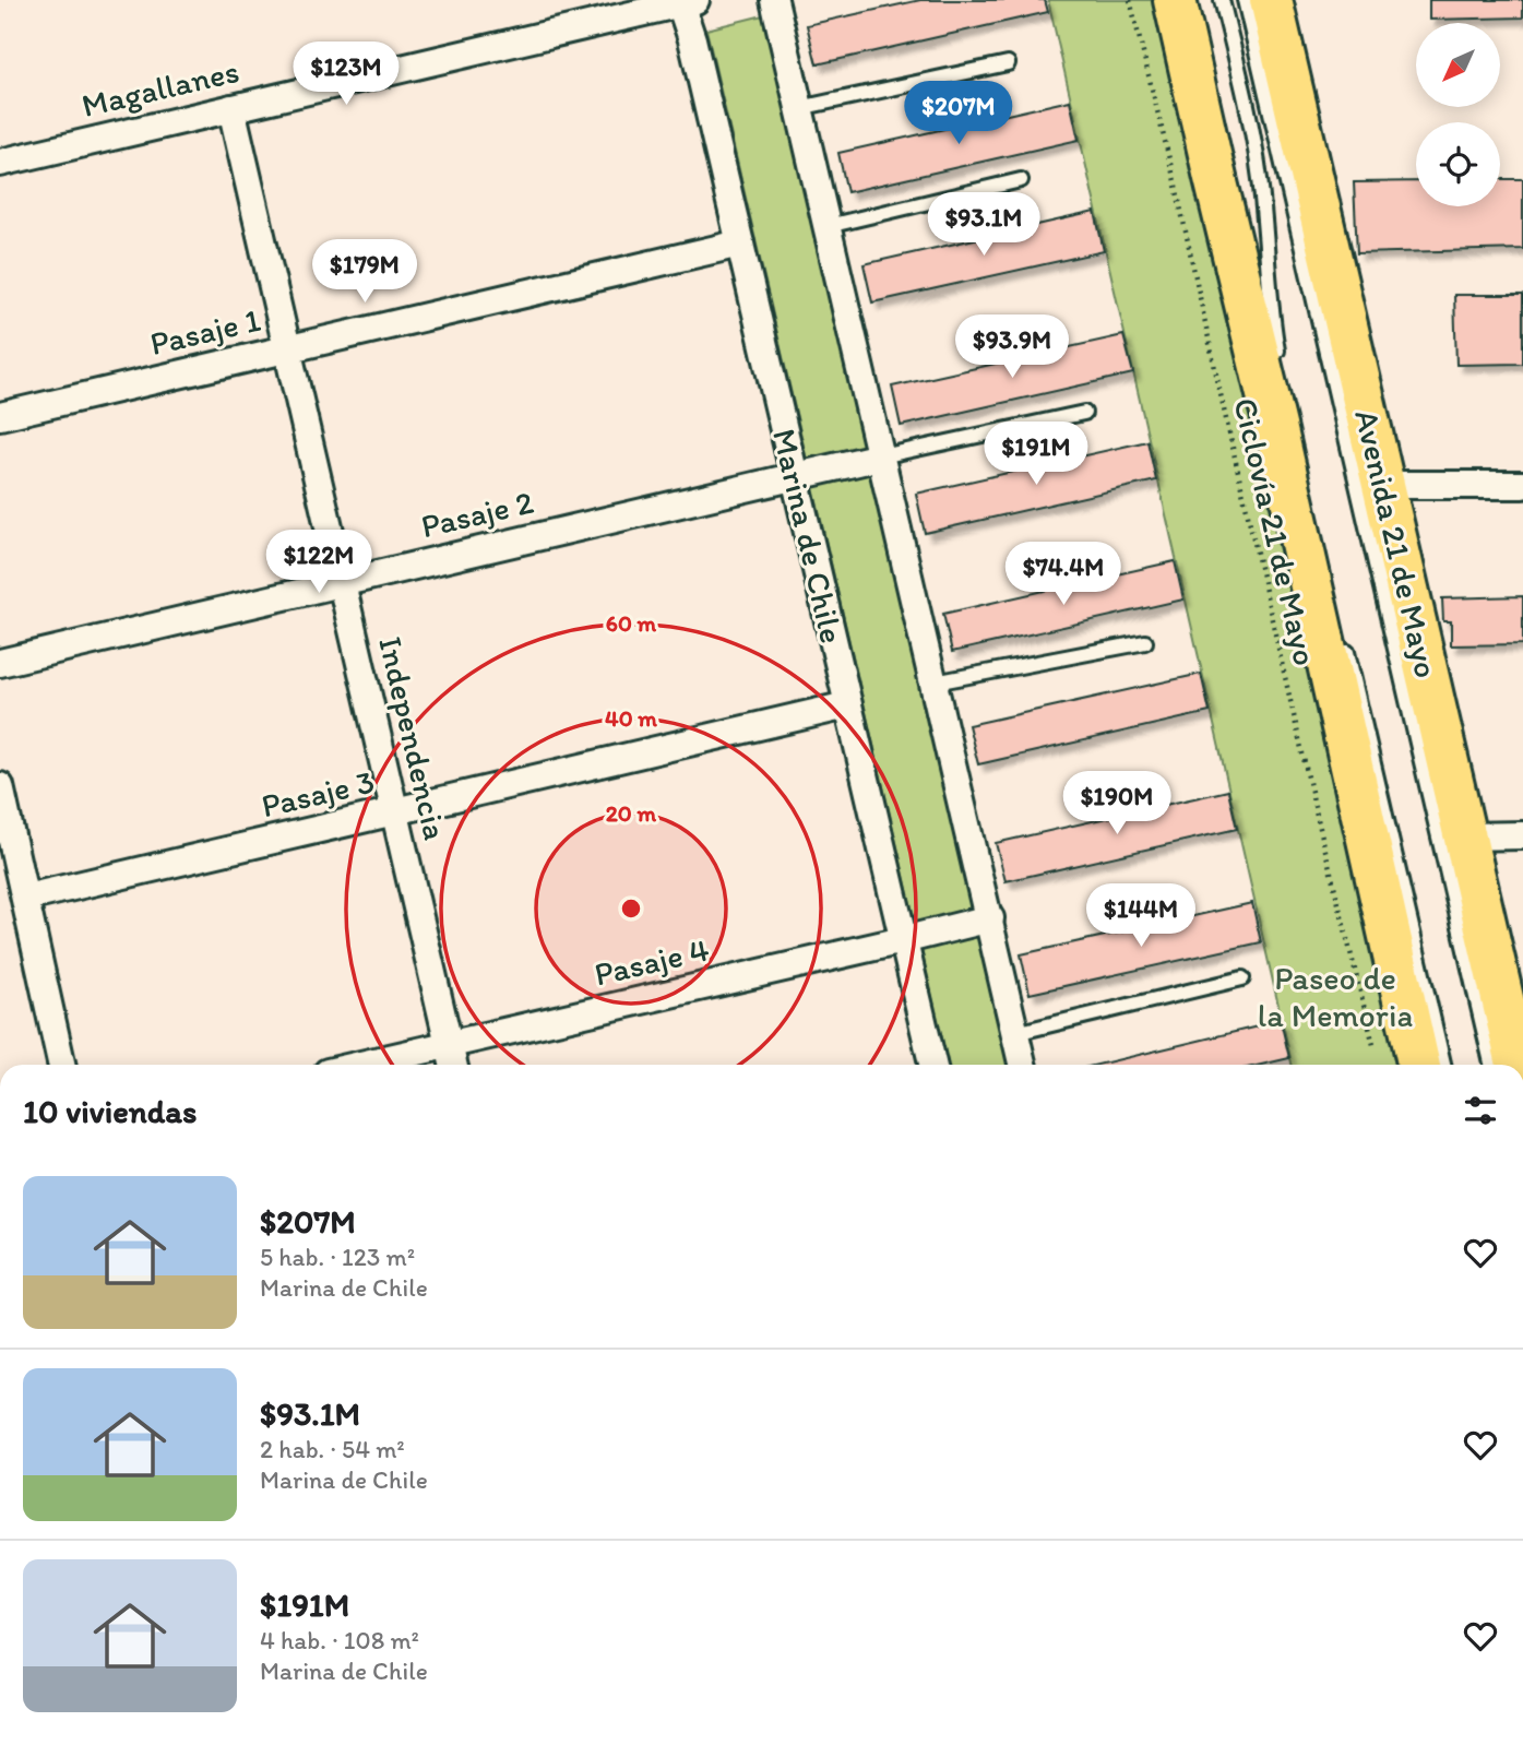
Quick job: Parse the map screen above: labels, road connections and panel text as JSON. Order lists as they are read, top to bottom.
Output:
{
  "streets": {
    "main road": ["Avenida 21 de Mayo"],
    "street": [
      "Magallanes",
      "Pasaje 1",
      "Pasaje 2",
      "Marina de Chile",
      "Independencia",
      "Pasaje 3",
      "Pasaje 4"
    ],
    "path": ["Ciclovía 21 de Mayo"]
  },
  "crossings": [
    ["Magallanes", "Marina de Chile"],
    ["Magallanes", "Independencia"],
    ["Pasaje 1", "Marina de Chile"],
    ["Pasaje 1", "Independencia"],
    ["Pasaje 2", "Marina de Chile"],
    ["Pasaje 2", "Independencia"],
    ["Marina de Chile", "Pasaje 3"],
    ["Marina de Chile", "Pasaje 4"],
    ["Independencia", "Pasaje 3"],
    ["Independencia", "Pasaje 4"]
  ],
  "parks": ["Paseo de la Memoria"],
  "north": "bottom left",
  "page": {
    "price": [
      "$123M",
      "$207M",
      "$93.1M",
      "$179M",
      "$93.9M",
      "$191M",
      "$122M",
      "$74.4M",
      "$190M",
      "$144M"
    ],
    "heading": "10 viviendas",
    "list": [
      {
        "name": "$207M",
        "note": "5 hab. · 123 m² · Marina de Chile"
      },
      {
        "name": "$93.1M",
        "note": "2 hab. · 54 m² · Marina de Chile"
      },
      {
        "name": "$191M",
        "note": "4 hab. · 108 m² · Marina de Chile"
      }
    ]
  },
  "rings": ["60 m", "40 m", "20 m"]
}
